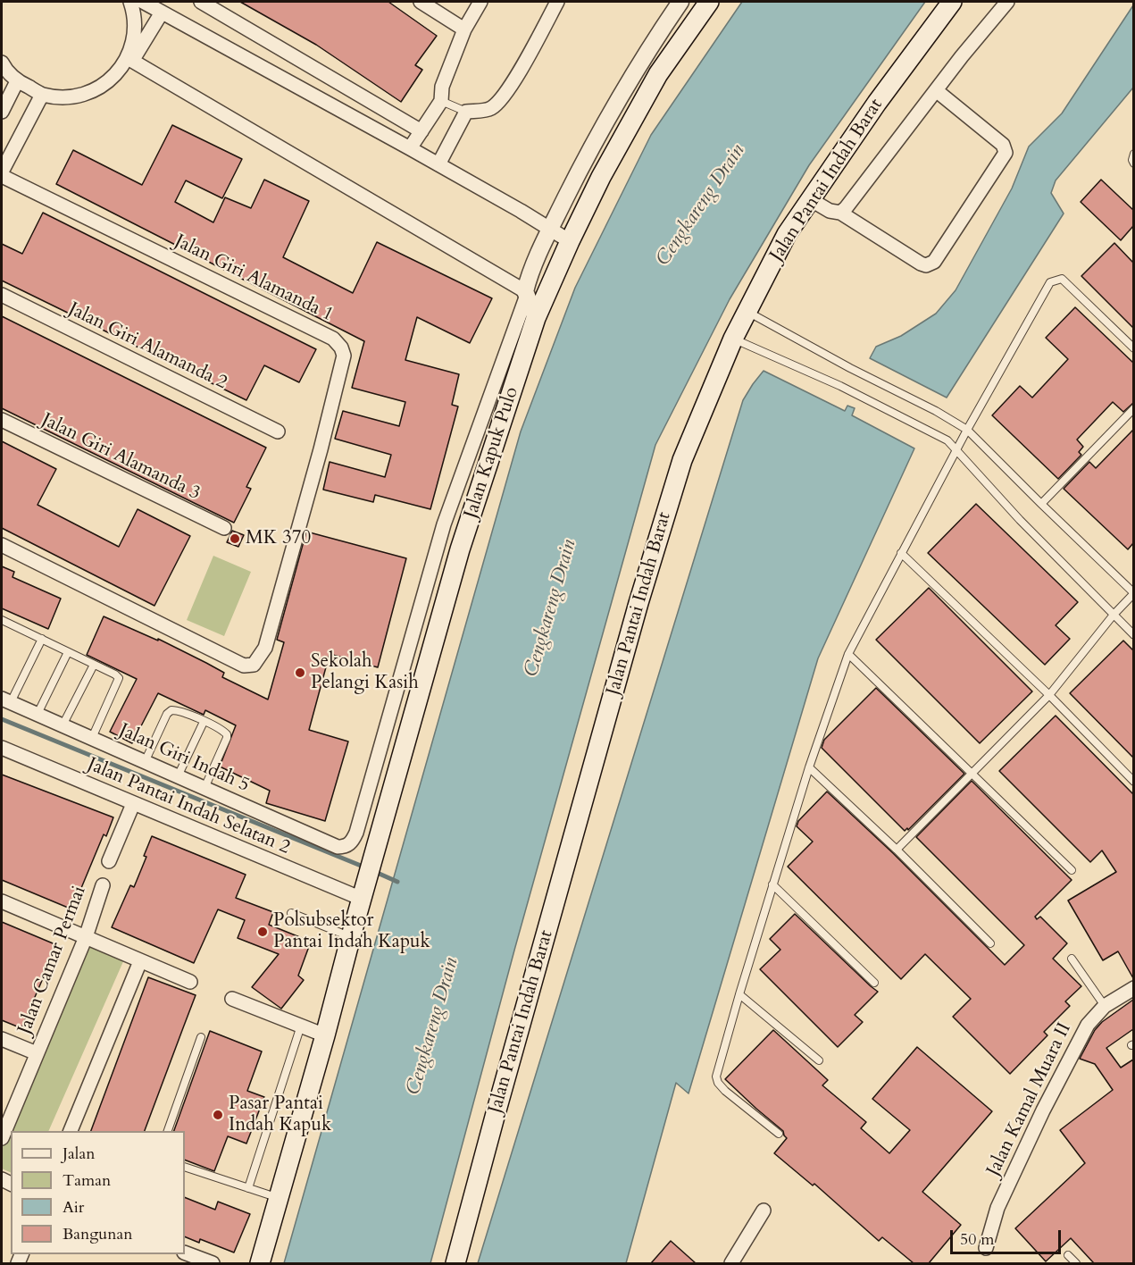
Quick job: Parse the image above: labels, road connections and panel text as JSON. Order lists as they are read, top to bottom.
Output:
{
  "streets": {
    "main road": ["Jalan Pantai Indah Barat", "Jalan Kapuk Pulo"],
    "street": [
      "Jalan Giri Alamanda 1",
      "Jalan Giri Alamanda 2",
      "Jalan Giri Alamanda 3",
      "Jalan Giri Indah 5",
      "Jalan Pantai Indah Selatan 2",
      "Jalan Camar Permai",
      "Jalan Kamal Muara II"
    ]
  },
  "crossings": [
    ["Jalan Kapuk Pulo", "Jalan Pantai Indah Selatan 2"]
  ],
  "water": ["Cengkareng Drain"],
  "places": [
    "MK 370",
    "Sekolah Pelangi Kasih",
    "Polsubsektor Pantai Indah Kapuk",
    "Pasar Pantai Indah Kapuk"
  ],
  "legend": [
    "Jalan",
    "Taman",
    "Air",
    "Bangunan"
  ],
  "scale_bar": "50 m"
}
